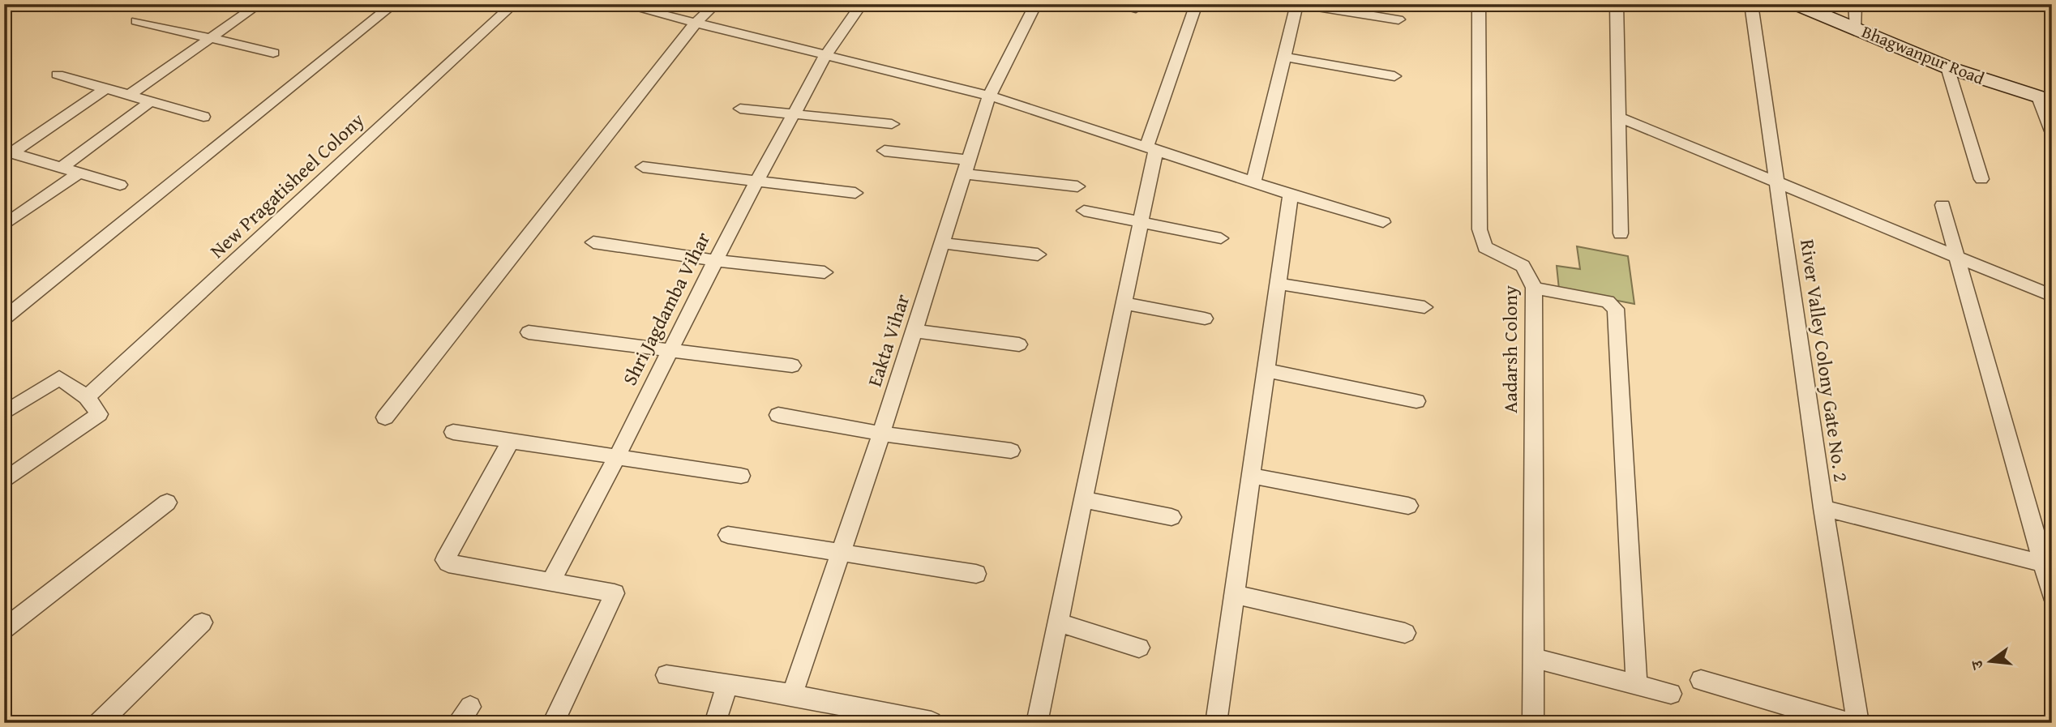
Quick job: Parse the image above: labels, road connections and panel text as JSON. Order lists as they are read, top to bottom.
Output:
{
  "streets": {
    "street": [
      "Bhagwanpur Road",
      "New Pragatisheel Colony",
      "Shri Jagdamba Vihar",
      "Eakta Vihar",
      "Aadarsh Colony",
      "River Valley Colony Gate No. 2"
    ]
  },
  "north": "left"
}
